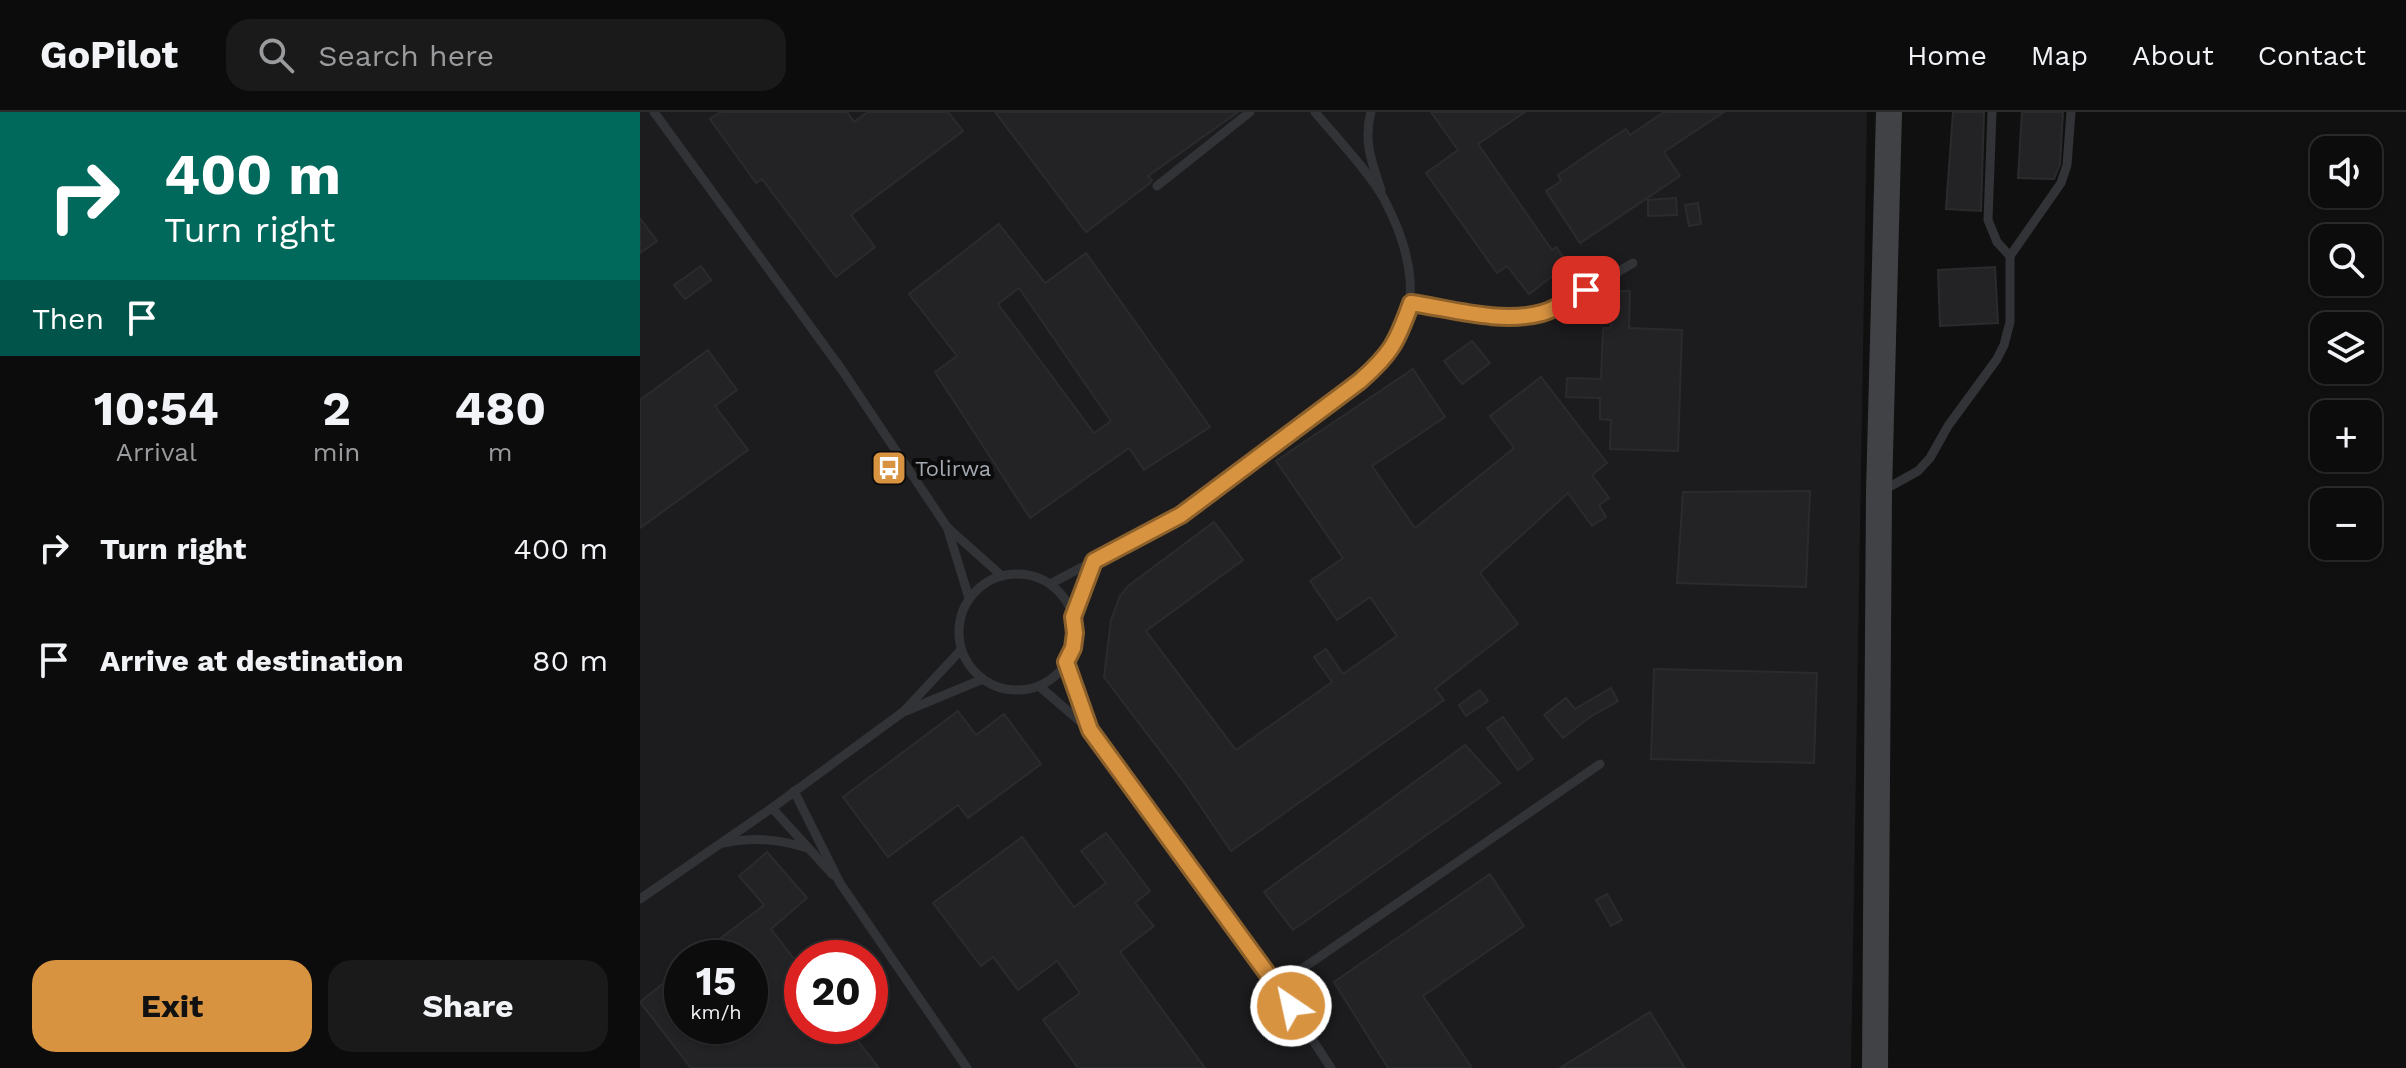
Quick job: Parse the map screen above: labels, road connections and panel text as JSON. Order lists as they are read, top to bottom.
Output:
{
  "places": {
    "bus stop": ["Tolirwa"]
  },
  "page": {
    "header": "GoPilot",
    "search": "Search here",
    "nav": [
      "Home",
      "Map",
      "About",
      "Contact"
    ],
    "turn": ["400 m", "Turn right"],
    "map_buttons": ["+", "−"],
    "then": "Then",
    "eta": [
      "10:54",
      "Arrival",
      "2",
      "min",
      "480",
      "m"
    ],
    "list": [
      {
        "name": "Turn right",
        "value": "400 m"
      },
      {
        "name": "Arrive at destination",
        "value": "80 m"
      }
    ],
    "speed": "15 km/h",
    "limit": "20",
    "buttons": ["Exit", "Share"]
  }
}
